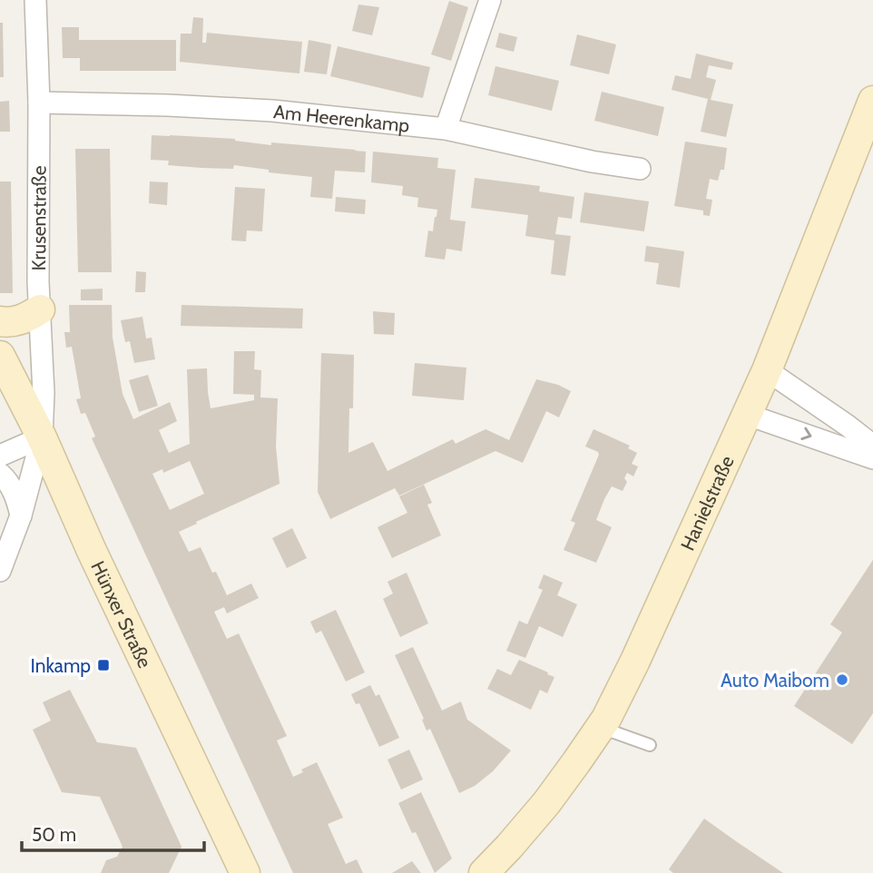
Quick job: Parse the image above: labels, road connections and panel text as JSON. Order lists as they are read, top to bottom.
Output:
{
  "streets": {
    "main road": ["Hanielstraße", "Hünxer Straße"],
    "street": ["Am Heerenkamp", "Krusenstraße"]
  },
  "crossings": [
    ["Am Heerenkamp", "Krusenstraße"],
    ["Krusenstraße", "Hünxer Straße"]
  ],
  "places": {
    "transit": ["Inkamp"],
    "other": ["Auto Maibom"]
  },
  "scale_bar": "50 m"
}
